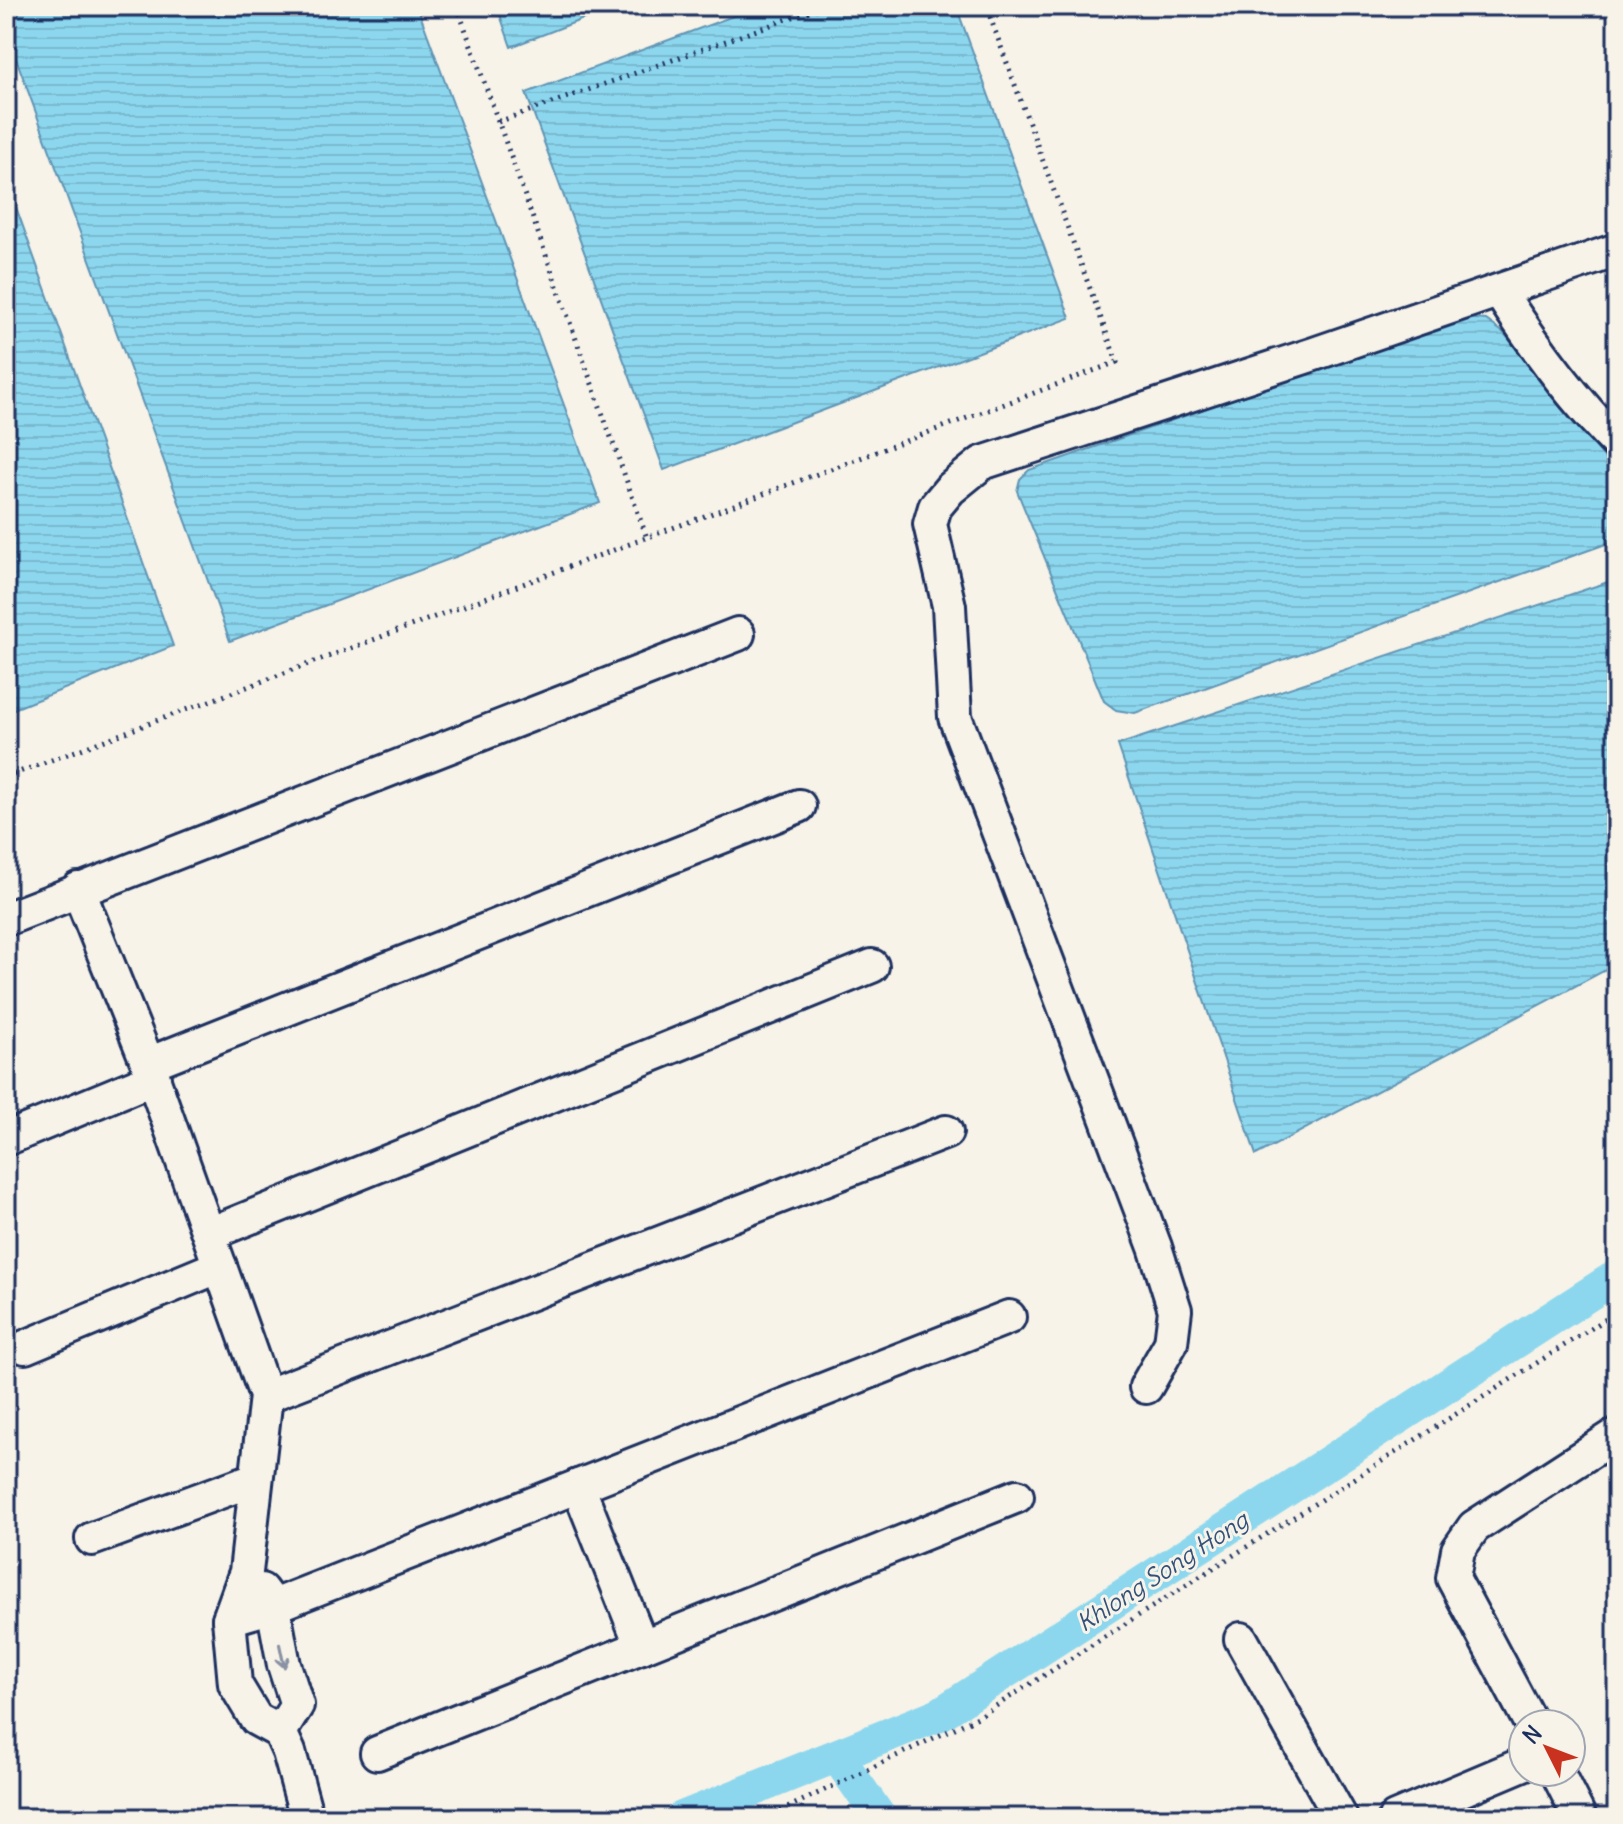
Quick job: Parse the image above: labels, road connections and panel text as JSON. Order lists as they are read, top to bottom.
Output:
{
  "water": ["Khlong Song Hong"],
  "north": "top left"
}
